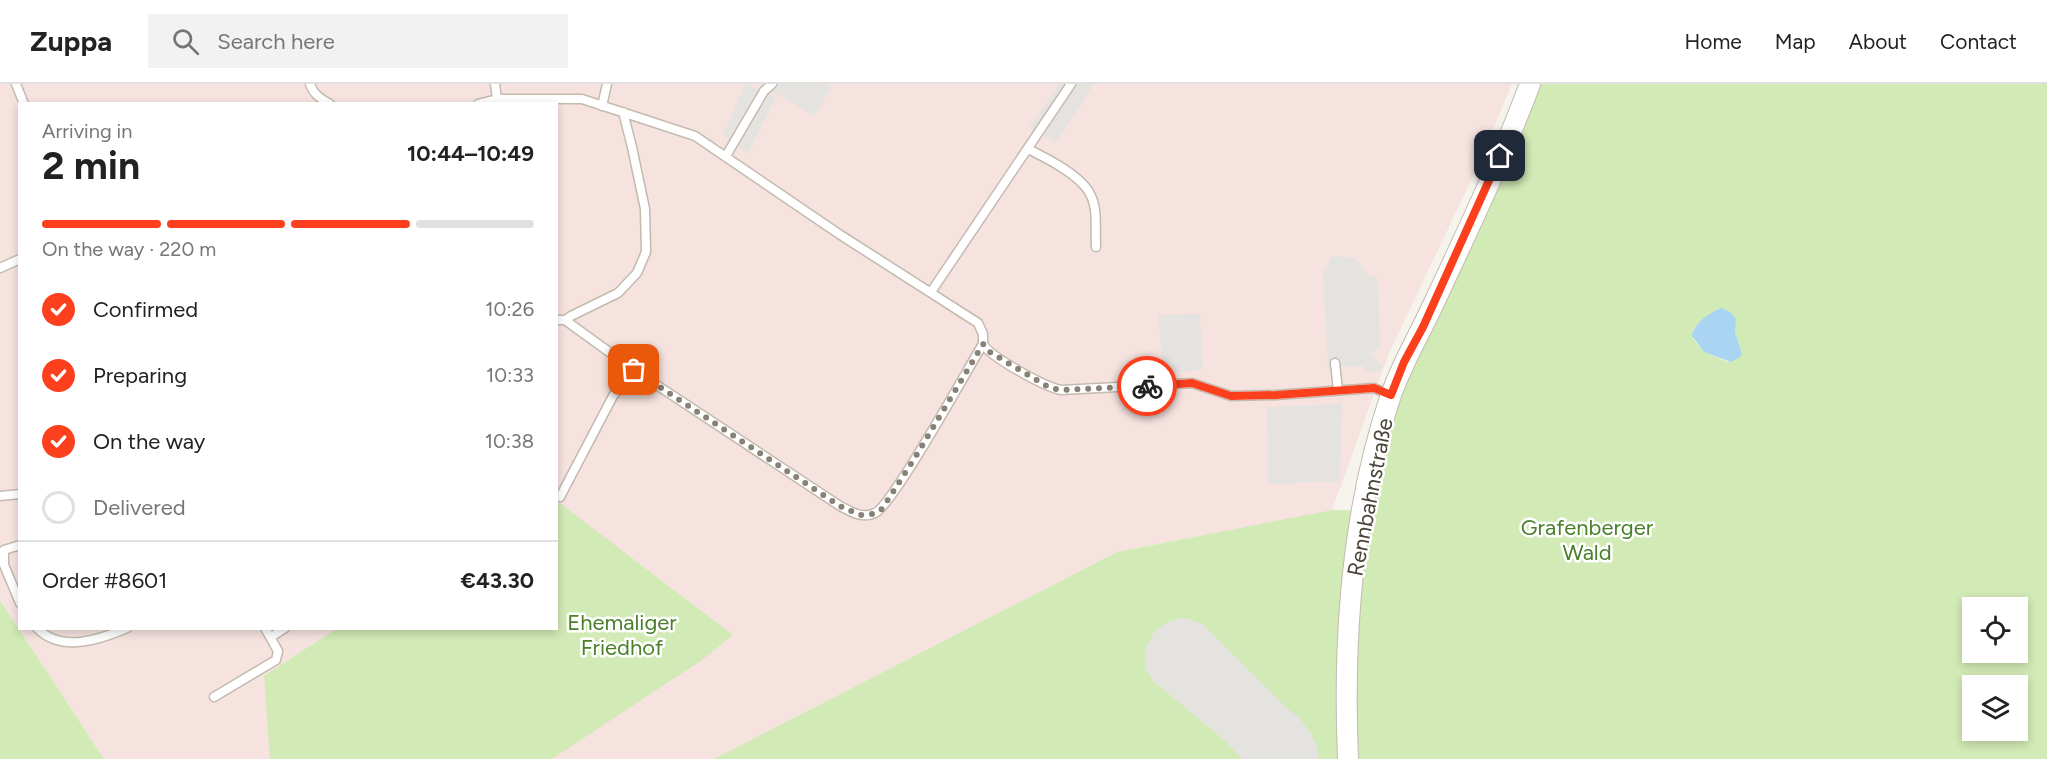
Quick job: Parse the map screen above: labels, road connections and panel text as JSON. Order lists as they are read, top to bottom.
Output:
{
  "streets": {
    "street": ["Rennbahnstraße"]
  },
  "parks": ["Grafenberger Wald", "Ehemaliger Friedhof"],
  "page": {
    "header": "Zuppa",
    "search": "Search here",
    "nav": [
      "Home",
      "Map",
      "About",
      "Contact"
    ],
    "heading": ["2 min", "Arriving in", "10:44–10:49"],
    "panel": ["Order #8601", "€43.30"],
    "bar": "On the way · 220 m",
    "list": [
      ["Confirmed", "10:26"],
      ["Preparing", "10:33"],
      ["On the way", "10:38"],
      "Delivered"
    ]
  }
}
